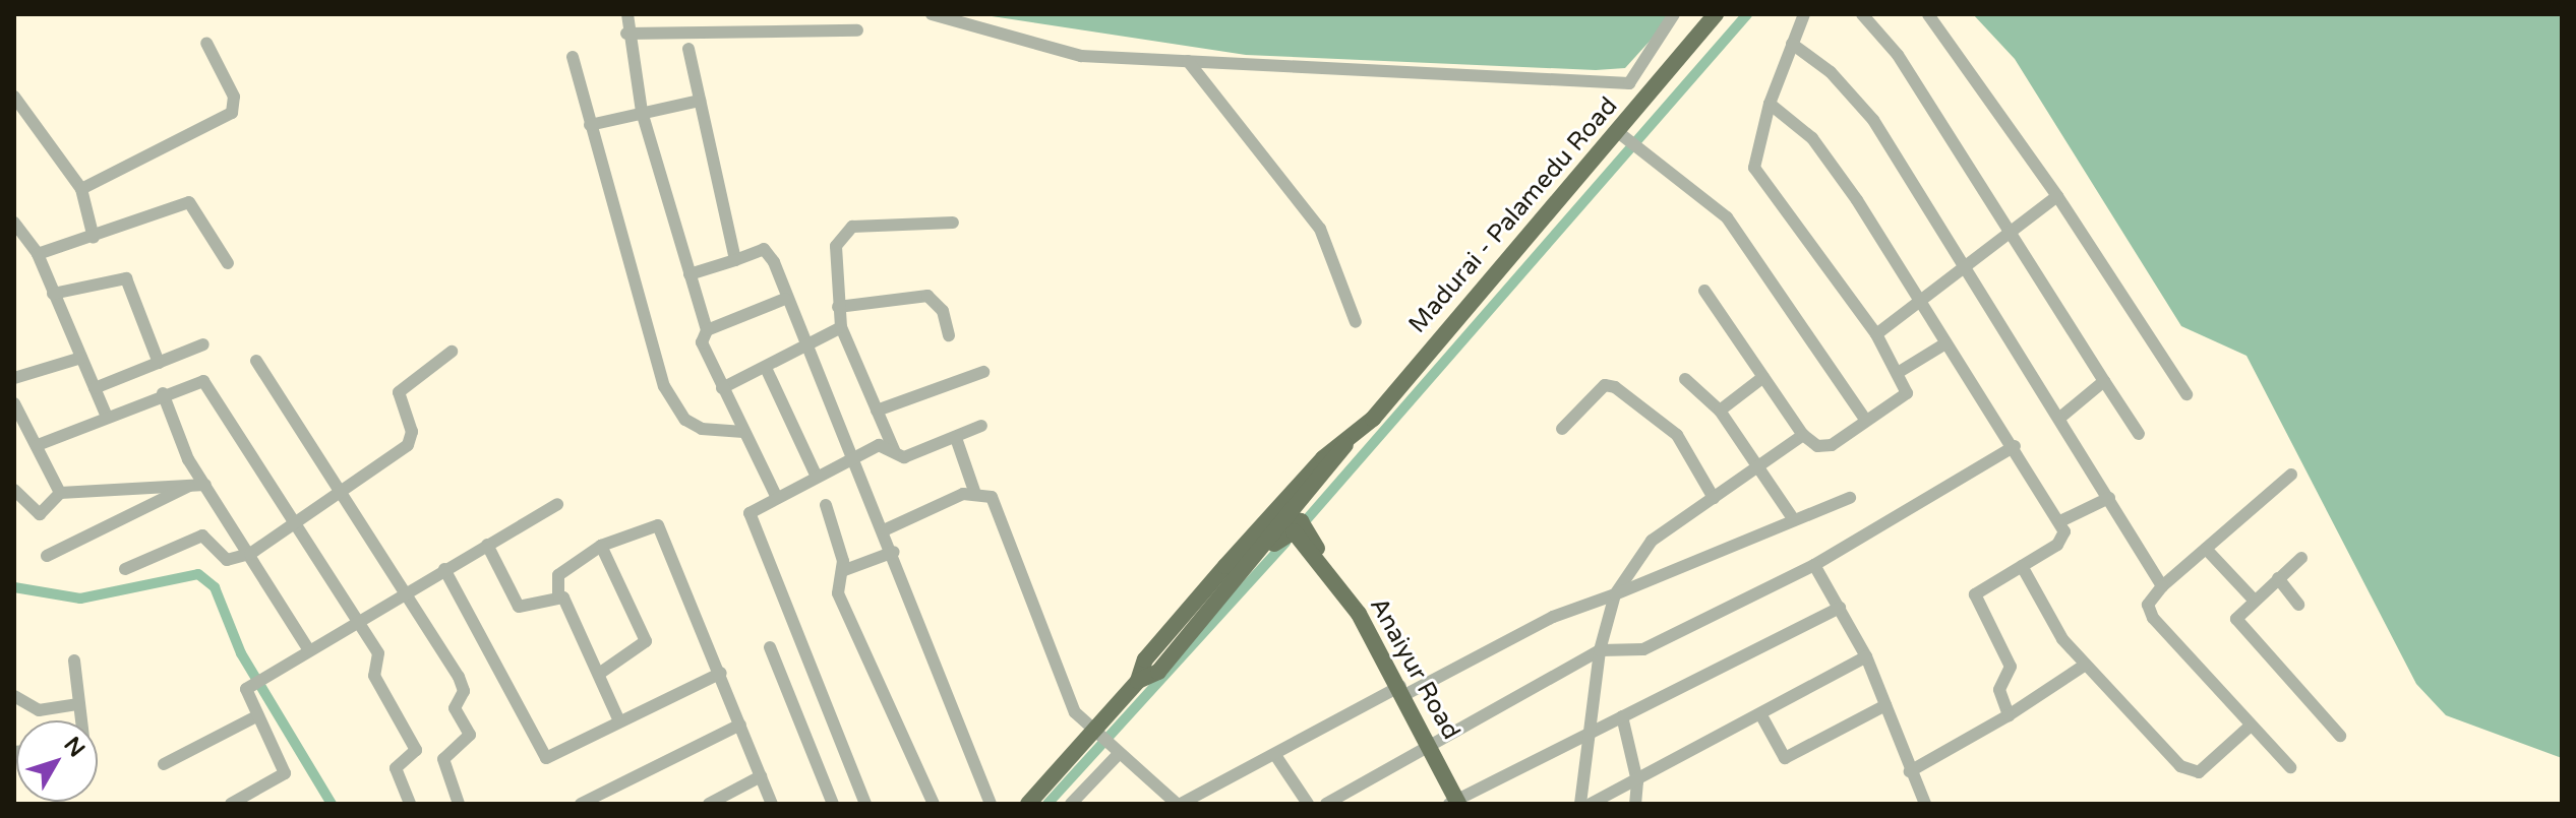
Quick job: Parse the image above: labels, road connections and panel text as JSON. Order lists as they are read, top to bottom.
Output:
{
  "streets": {
    "main road": ["Madurai - Palamedu Road", "Anaiyur Road"]
  },
  "crossings": [
    ["Madurai - Palamedu Road", "Anaiyur Road"]
  ],
  "north": "top right"
}
